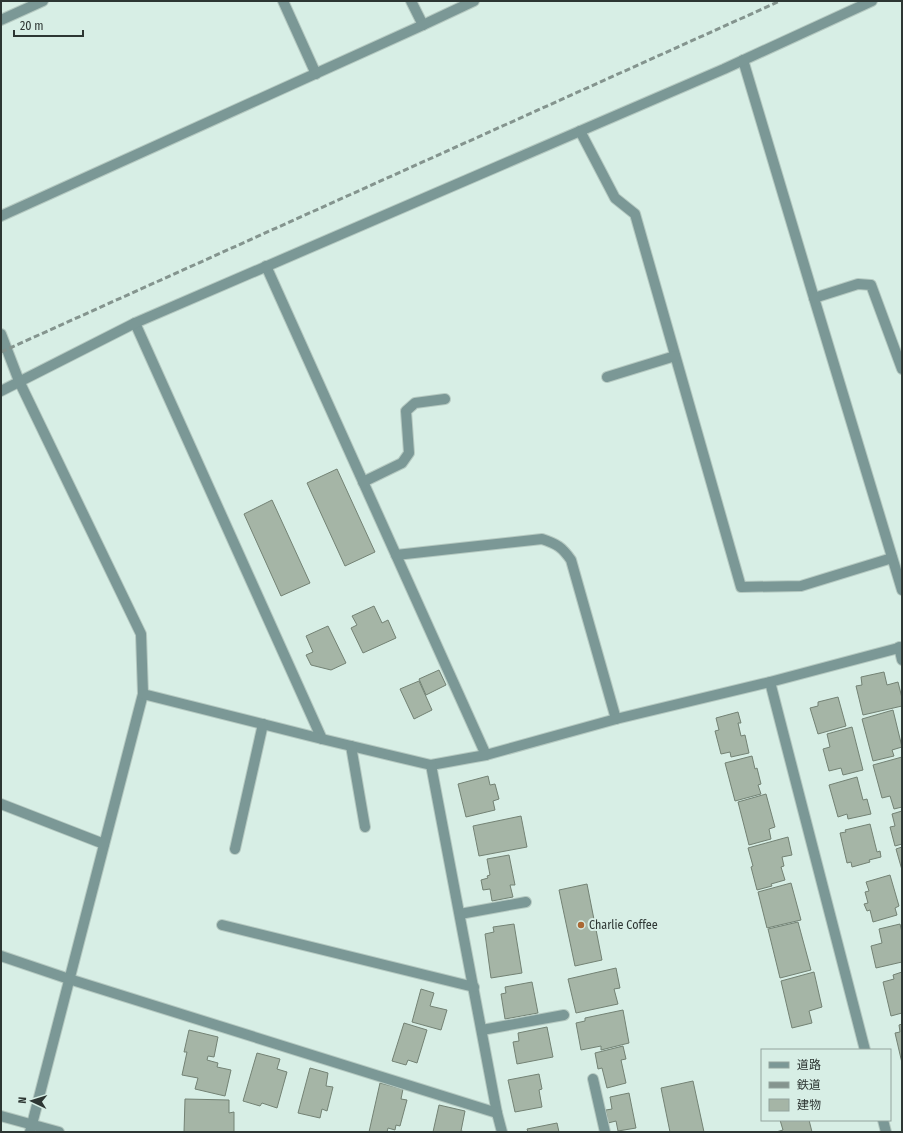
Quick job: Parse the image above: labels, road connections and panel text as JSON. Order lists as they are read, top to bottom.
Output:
{
  "places": ["Charlie Coffee"],
  "legend": ["道路", "鉄道", "建物"],
  "scale_bar": "20 m",
  "north": "left"
}
